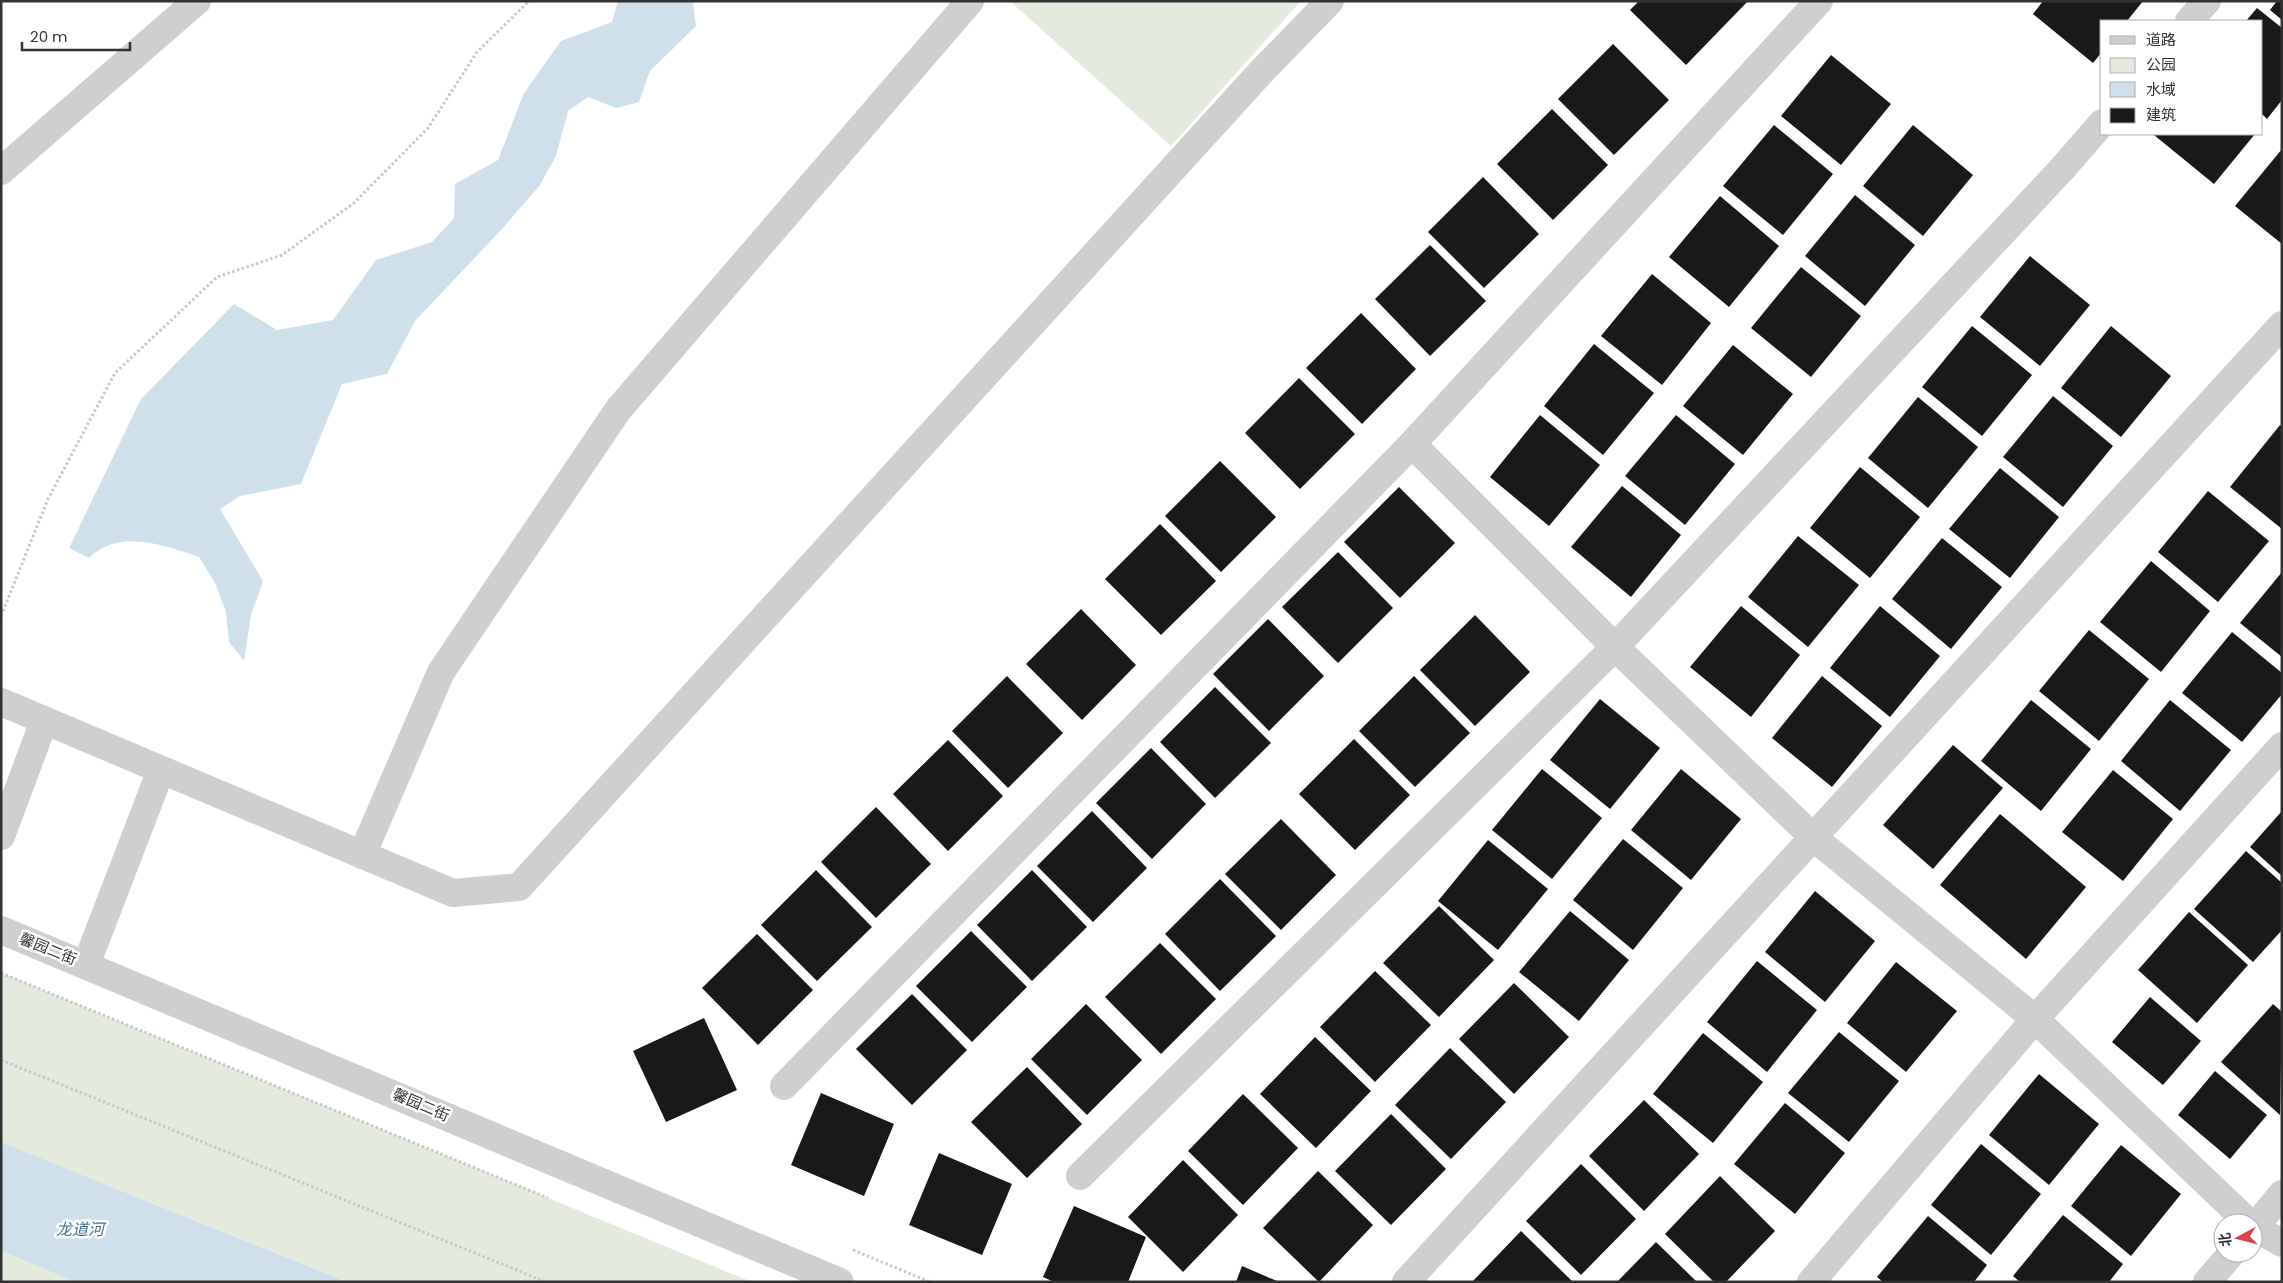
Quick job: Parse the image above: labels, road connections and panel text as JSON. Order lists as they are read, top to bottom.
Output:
{
  "streets": {
    "street": ["馨园二街"]
  },
  "water": ["龙道河"],
  "legend": [
    "道路",
    "公园",
    "水域",
    "建筑"
  ],
  "scale_bar": "20 m",
  "north": "left"
}
